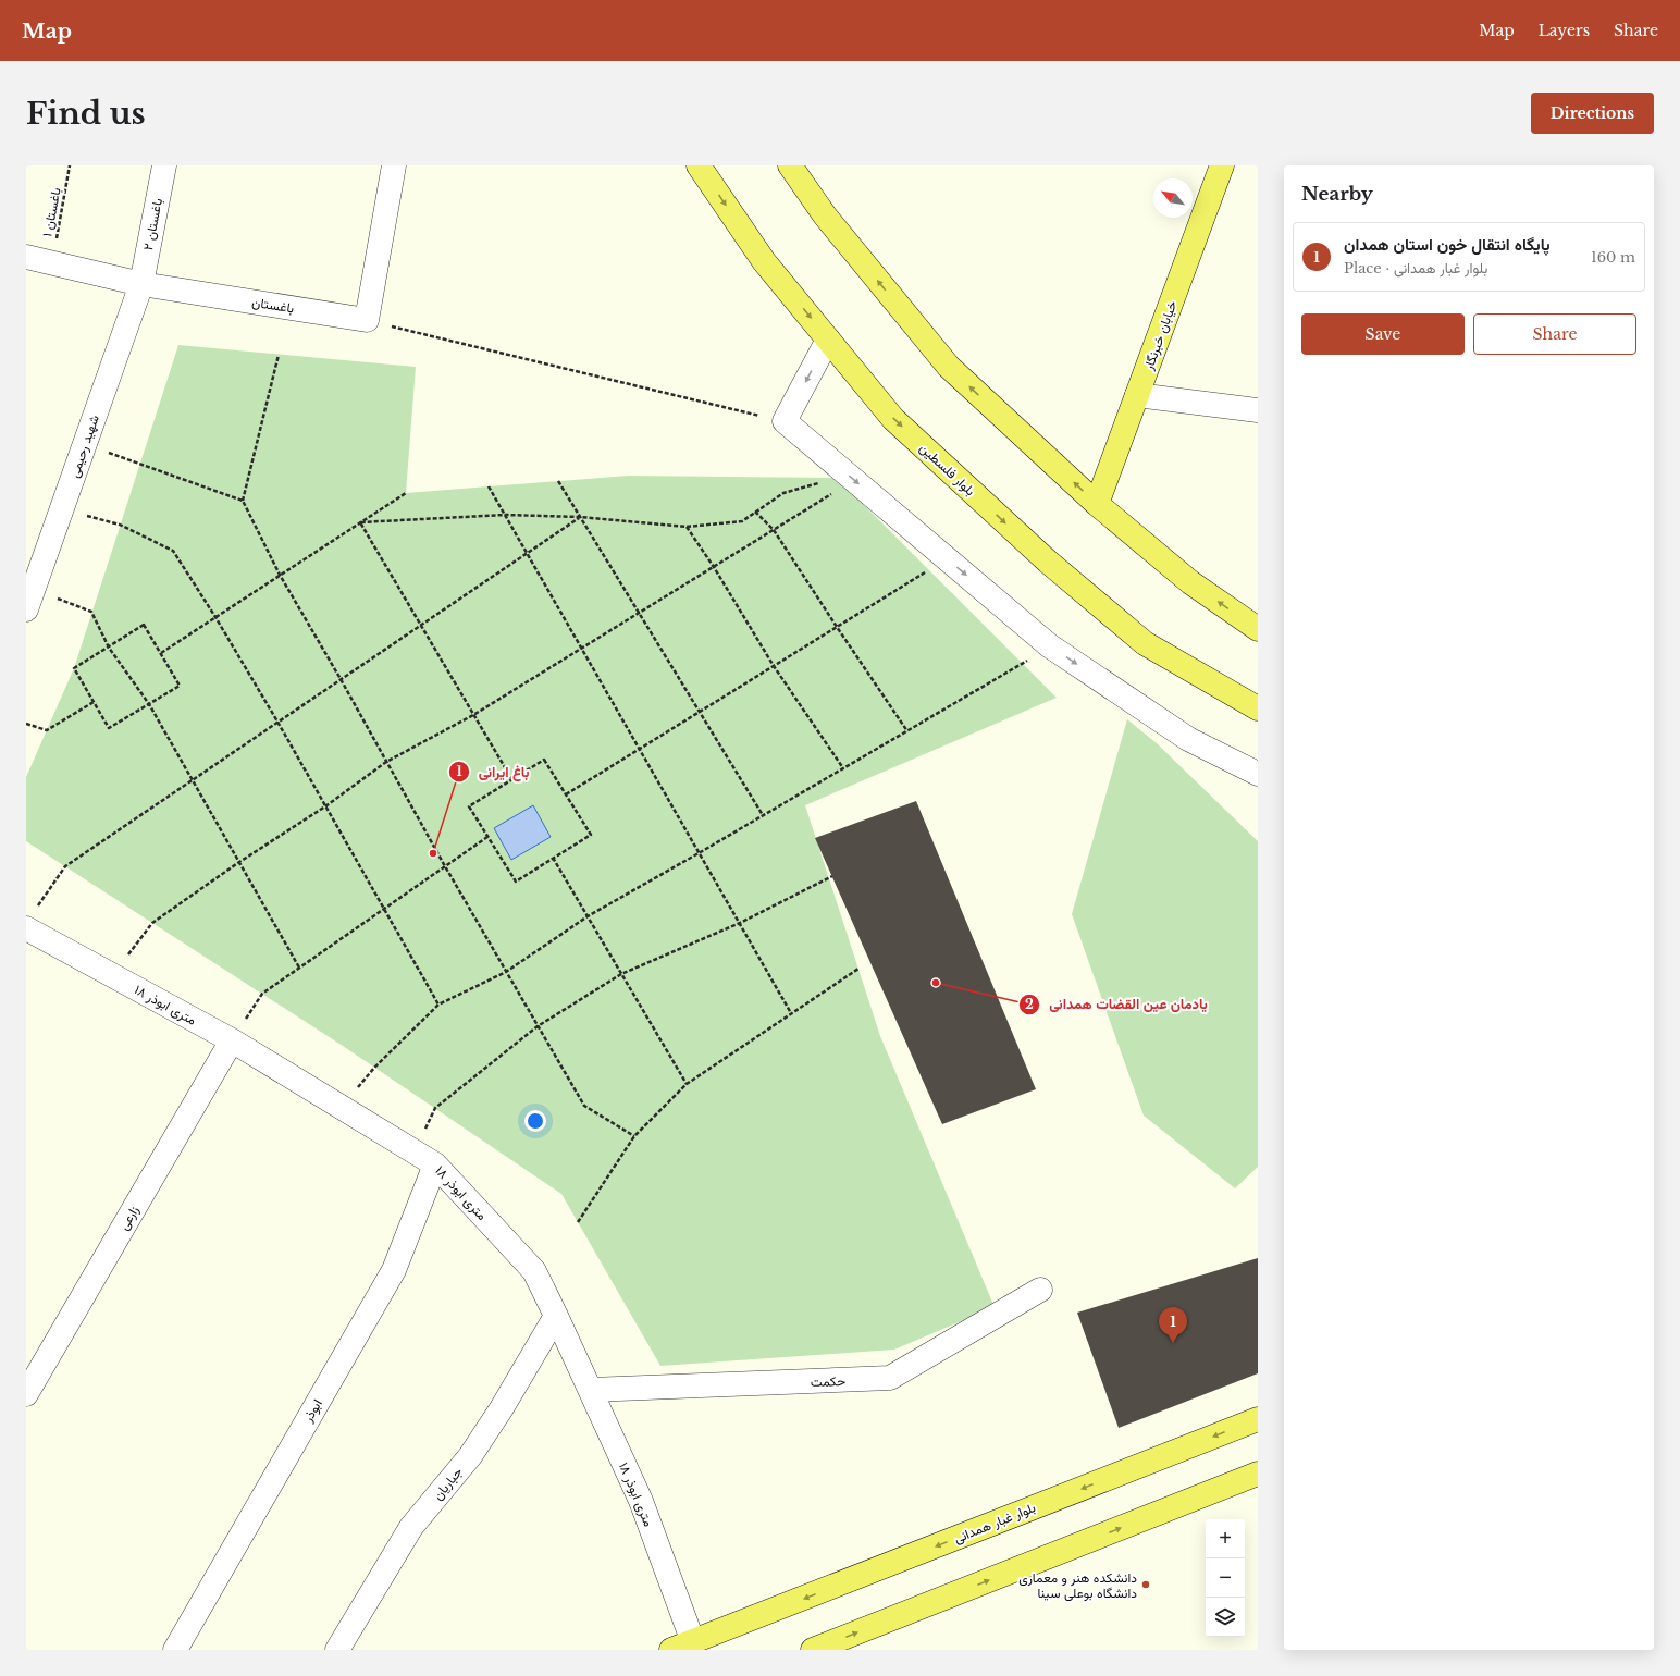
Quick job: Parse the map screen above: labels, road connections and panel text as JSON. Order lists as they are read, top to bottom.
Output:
{
  "streets": {
    "main road": ["خیابان خبرنگار", "بلوار فلسطین", "بلوار غبار همدانی"],
    "street": [
      "باغستان ۲",
      "باغستان",
      "شهید رحیمی",
      "۱۸ متری ابوذر",
      "زارعی",
      "حکمت",
      "ابوذر",
      "جباریان"
    ],
    "path": ["باغستان ۱"]
  },
  "crossings": [
    ["باغستان ۱", "باغستان"],
    ["باغستان ۲", "باغستان"],
    ["باغستان ۲", "شهید رحیمی"],
    ["باغستان", "شهید رحیمی"],
    ["۱۸ متری ابوذر", "زارعی"],
    ["۱۸ متری ابوذر", "حکمت"],
    ["۱۸ متری ابوذر", "ابوذر"],
    ["۱۸ متری ابوذر", "جباریان"],
    ["۱۸ متری ابوذر", "بلوار غبار همدانی"]
  ],
  "places": ["باغ ایرانی", "یادمان عین القضات همدانی", "دانشکده هنر و معماری دانشگاه بوعلی سینا"],
  "north": "top left",
  "page": {
    "header": "Map",
    "nav": ["Map", "Layers", "Share"],
    "buttons": [
      "Directions",
      ["Save", "Share"]
    ],
    "title": "Find us",
    "heading": "Nearby",
    "list": [
      {
        "mark": "1",
        "name": "پایگاه انتقال خون استان همدان",
        "note": "Place · بلوار غبار همدانی",
        "value": "160 m"
      }
    ],
    "pins": "1",
    "map_buttons": ["+", "−"]
  }
}
